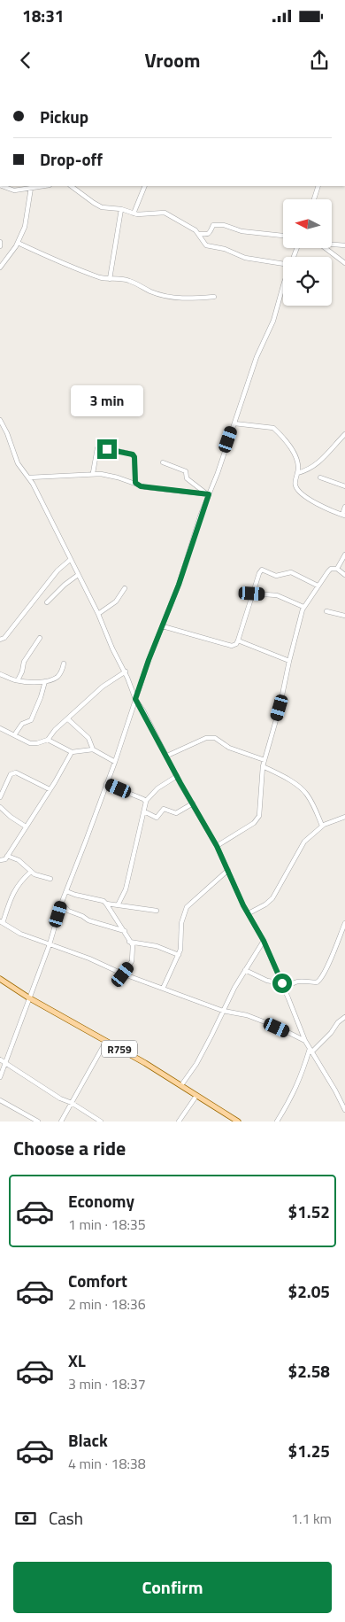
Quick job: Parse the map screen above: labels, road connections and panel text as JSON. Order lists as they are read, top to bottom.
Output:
{
  "streets": {
    "main road": ["R759"]
  },
  "north": "left",
  "page": {
    "status": "18:31",
    "header": "Vroom",
    "banner": ["Pickup", "Drop-off"],
    "bubble": "3 min",
    "heading": "Choose a ride",
    "list": [
      {
        "name": "Economy",
        "note": "1 min · 18:35",
        "value": "$1.52"
      },
      {
        "name": "Comfort",
        "note": "2 min · 18:36",
        "value": "$2.05"
      },
      {
        "name": "XL",
        "note": "3 min · 18:37",
        "value": "$2.58"
      },
      {
        "name": "Black",
        "note": "4 min · 18:38",
        "value": "$1.25"
      }
    ],
    "pay": ["Cash", "1.1 km"],
    "buttons": "Confirm"
  }
}
